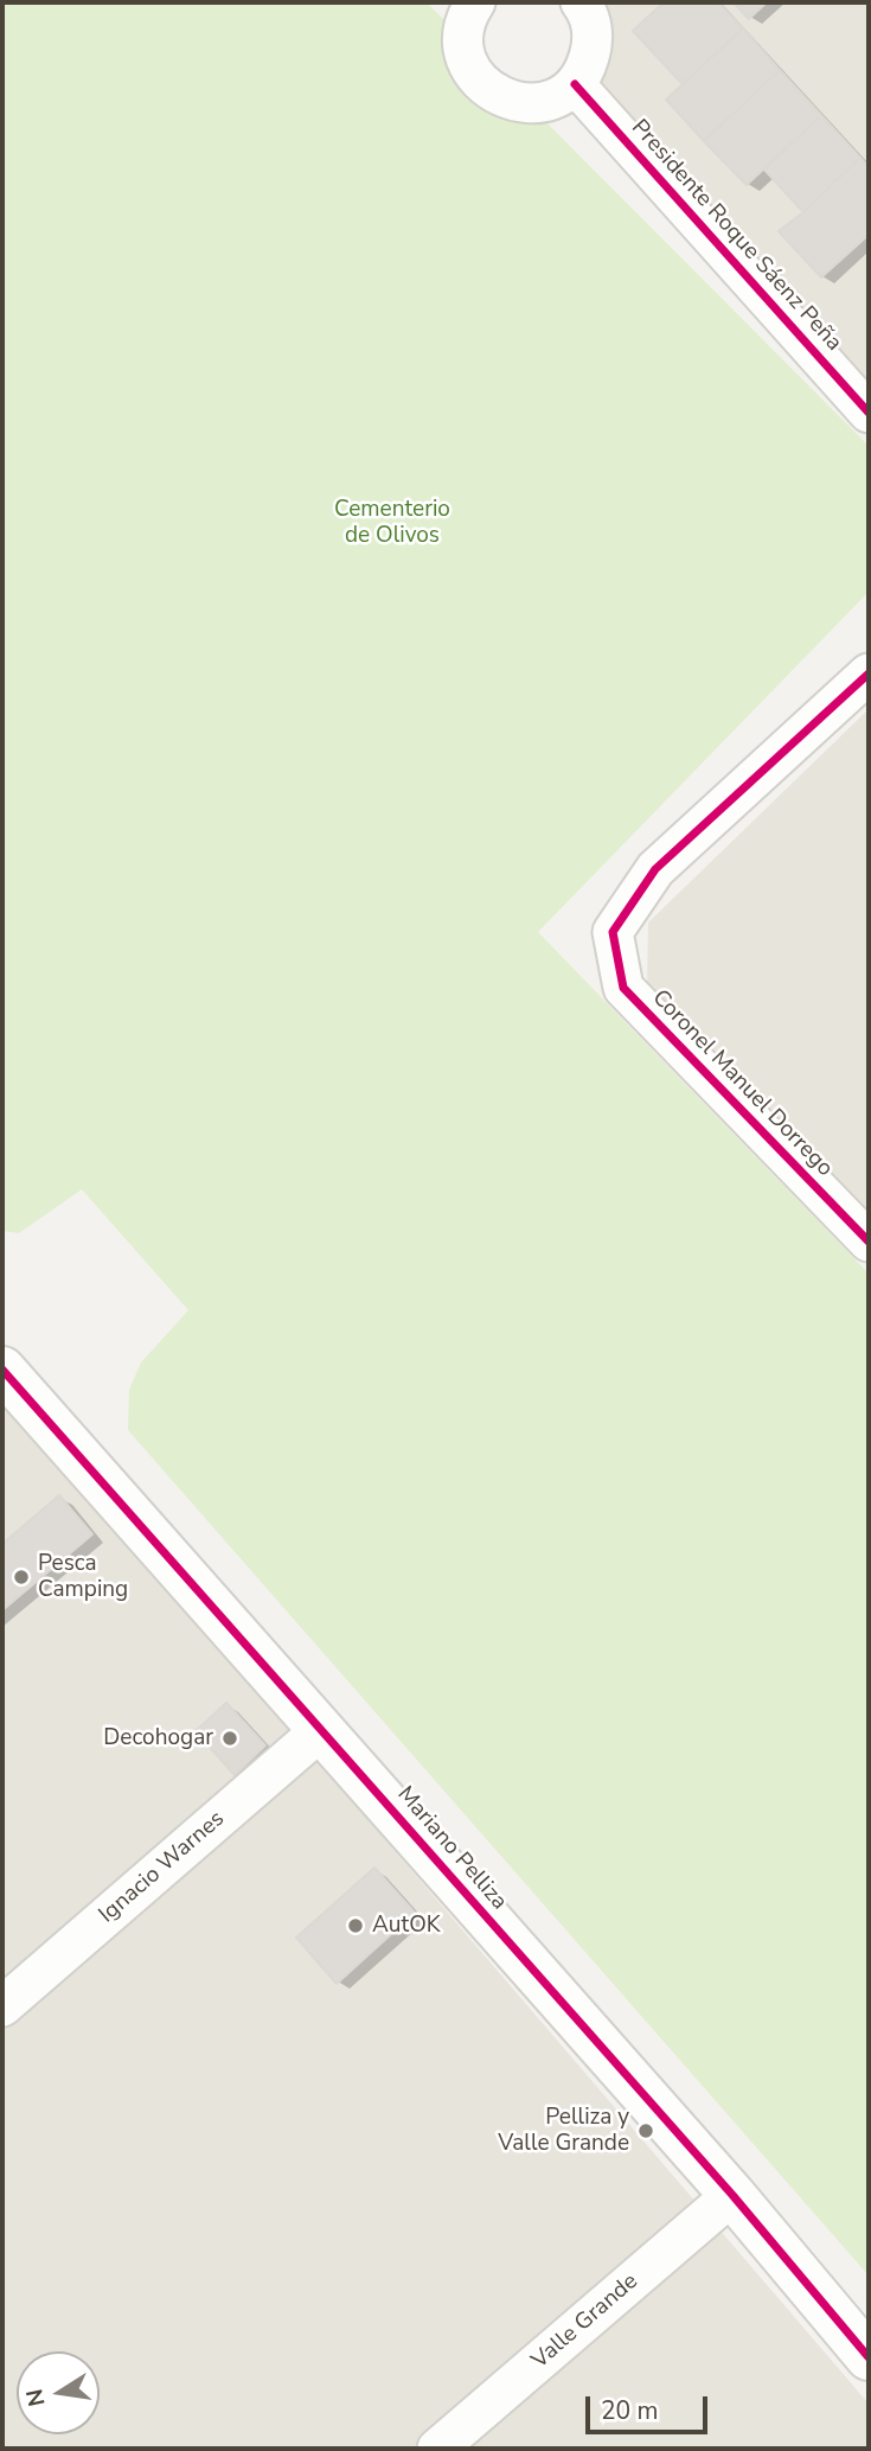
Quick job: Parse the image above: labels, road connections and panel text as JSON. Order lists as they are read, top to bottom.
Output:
{
  "streets": {
    "street": [
      "Presidente Roque Sáenz Peña",
      "Coronel Manuel Dorrego",
      "Mariano Pelliza",
      "Ignacio Warnes",
      "Valle Grande"
    ]
  },
  "crossings": [
    ["Mariano Pelliza", "Ignacio Warnes"],
    ["Mariano Pelliza", "Valle Grande"]
  ],
  "parks": ["Cementerio de Olivos"],
  "places": [
    "Pesca Camping",
    "Decohogar",
    "AutOK",
    "Pelliza y Valle Grande"
  ],
  "scale_bar": "20 m",
  "north": "left"
}
